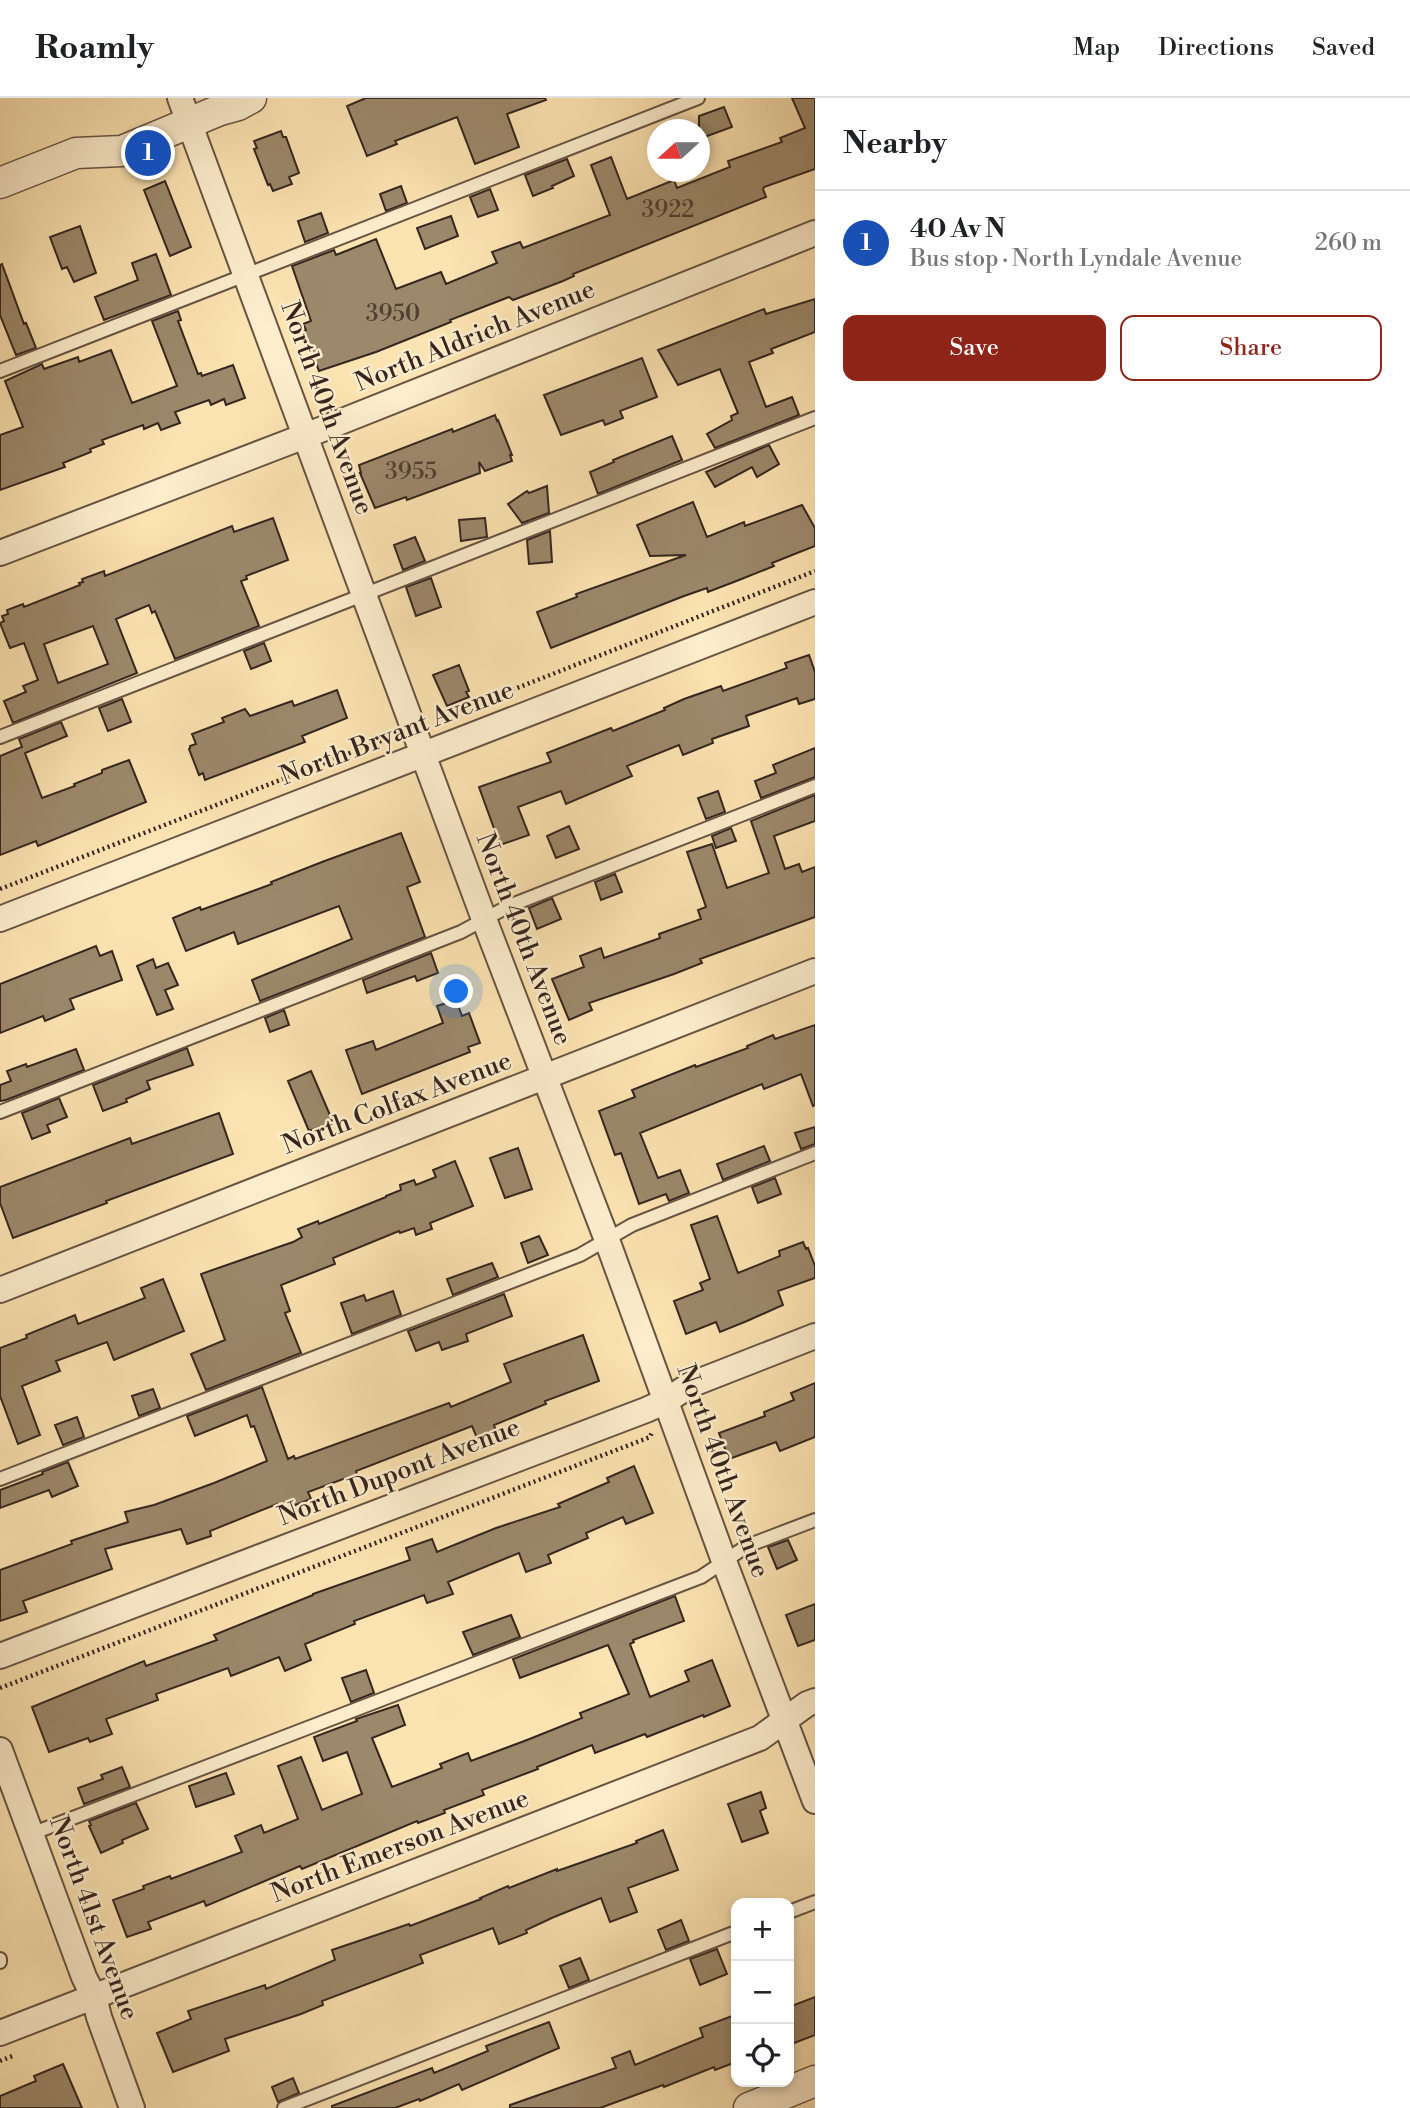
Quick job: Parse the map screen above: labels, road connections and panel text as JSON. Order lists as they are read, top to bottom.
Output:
{
  "streets": {
    "street": [
      "North Aldrich Avenue",
      "North 40th Avenue",
      "North Bryant Avenue",
      "North Colfax Avenue",
      "North Dupont Avenue",
      "North Emerson Avenue",
      "North 41st Avenue"
    ]
  },
  "crossings": [
    ["North Aldrich Avenue", "North 40th Avenue"],
    ["North 40th Avenue", "North Bryant Avenue"],
    ["North 40th Avenue", "North Colfax Avenue"],
    ["North 40th Avenue", "North Dupont Avenue"],
    ["North 40th Avenue", "North Emerson Avenue"],
    ["North Emerson Avenue", "North 41st Avenue"]
  ],
  "house_numbers": ["3922", "3950", "3955"],
  "north": "left",
  "page": {
    "header": "Roamly",
    "nav": ["Map", "Directions", "Saved"],
    "heading": "Nearby",
    "pins": "1",
    "list": [
      {
        "mark": "1",
        "name": "40 Av N",
        "note": "Bus stop · North Lyndale Avenue",
        "value": "260 m"
      }
    ],
    "buttons": ["Save", "Share"],
    "map_buttons": ["+", "−"]
  }
}
